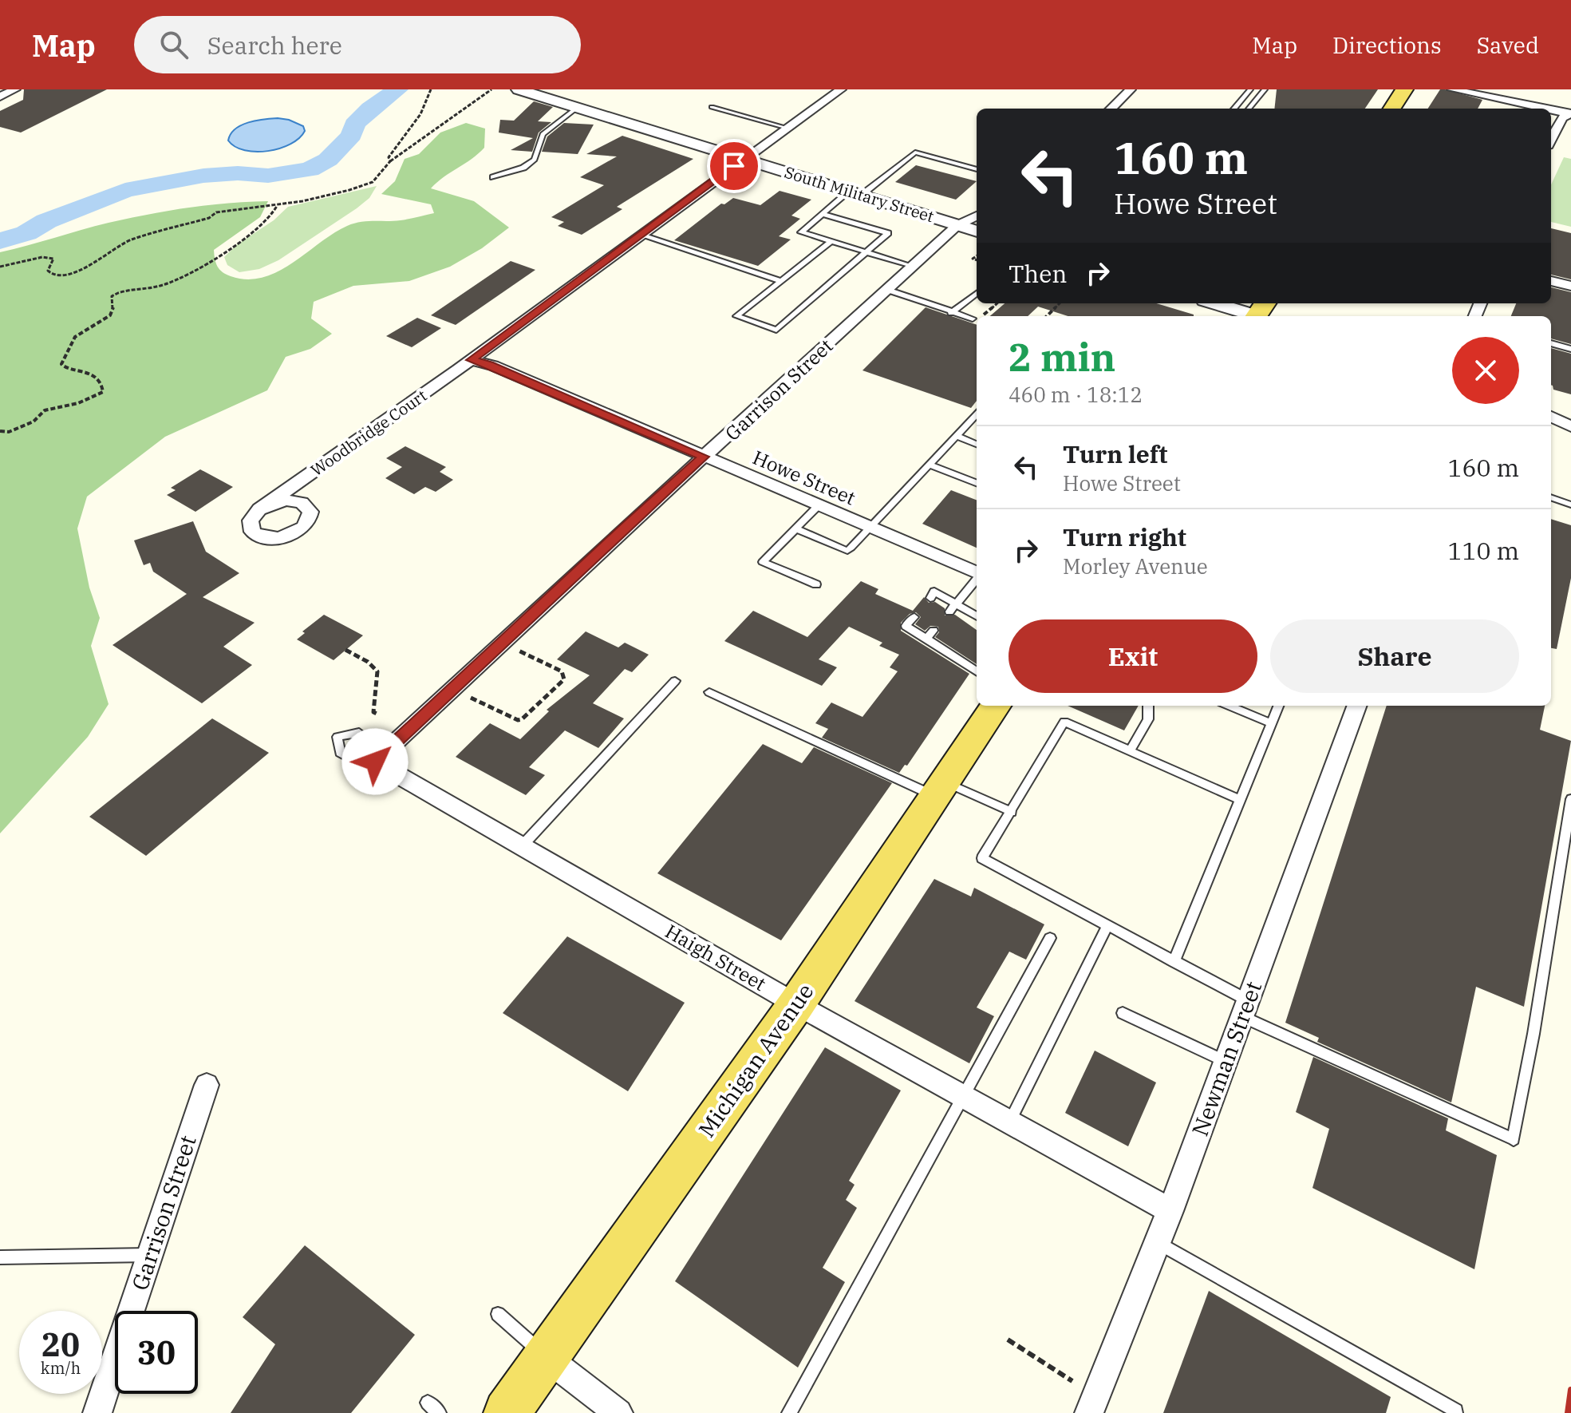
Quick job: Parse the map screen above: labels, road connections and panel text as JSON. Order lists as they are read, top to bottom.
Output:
{
  "streets": {
    "main road": ["Michigan Avenue"],
    "street": [
      "South Military Street",
      "Garrison Street",
      "Woodbridge Court",
      "Howe Street",
      "Haigh Street",
      "Newman Street"
    ]
  },
  "crossings": [
    ["South Military Street", "Garrison Street"],
    ["South Military Street", "Woodbridge Court"],
    ["Garrison Street", "Howe Street"],
    ["Garrison Street", "Haigh Street"],
    ["Woodbridge Court", "Howe Street"],
    ["Haigh Street", "Newman Street"],
    ["Haigh Street", "Michigan Avenue"]
  ],
  "page": {
    "header": "Map",
    "search": "Search here",
    "nav": ["Map", "Directions", "Saved"],
    "turn": ["160 m", "Howe Street"],
    "then": "Then",
    "heading": ["2 min", "460 m · 18:12"],
    "list": [
      {
        "name": "Turn left",
        "note": "Howe Street",
        "value": "160 m"
      },
      {
        "name": "Turn right",
        "note": "Morley Avenue",
        "value": "110 m"
      }
    ],
    "buttons": ["Exit", "Share"],
    "speed": "20 km/h",
    "limit": "30"
  }
}
